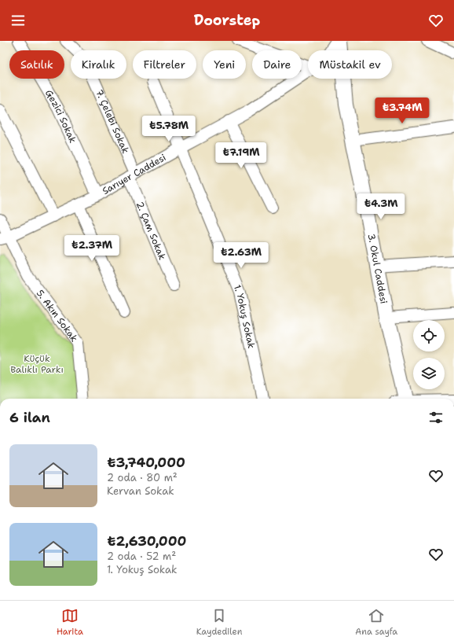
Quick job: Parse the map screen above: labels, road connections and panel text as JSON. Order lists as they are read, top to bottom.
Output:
{
  "streets": {
    "main road": ["3. Okul Caddesi"],
    "street": [
      "Gezici Sokak",
      "7. Çelebi Sokak",
      "Sarıyer Caddesi",
      "2. Çam Sokak",
      "5. Akın Sokak",
      "1. Yokuş Sokak"
    ]
  },
  "crossings": [
    ["Gezici Sokak", "Sarıyer Caddesi"],
    ["7. Çelebi Sokak", "Sarıyer Caddesi"],
    ["7. Çelebi Sokak", "2. Çam Sokak"],
    ["Sarıyer Caddesi", "2. Çam Sokak"],
    ["Sarıyer Caddesi", "5. Akın Sokak"],
    ["Sarıyer Caddesi", "1. Yokuş Sokak"]
  ],
  "parks": ["Küçük Balıklı Parkı"],
  "page": {
    "header": "Doorstep",
    "chip": [
      "Satılık",
      "Kiralık",
      "Filtreler",
      "Yeni",
      "Daire",
      "Müstakil ev"
    ],
    "price": [
      "₺3.74M",
      "₺5.78M",
      "₺7.19M",
      "₺4.3M",
      "₺2.37M",
      "₺2.63M"
    ],
    "heading": "6 ilan",
    "list": [
      {
        "name": "₺3,740,000",
        "note": "2 oda · 80 m² · Kervan Sokak"
      },
      {
        "name": "₺2,630,000",
        "note": "2 oda · 52 m² · 1. Yokuş Sokak"
      }
    ],
    "tabs": ["Harita", "Kaydedilen", "Ana sayfa"]
  }
}
